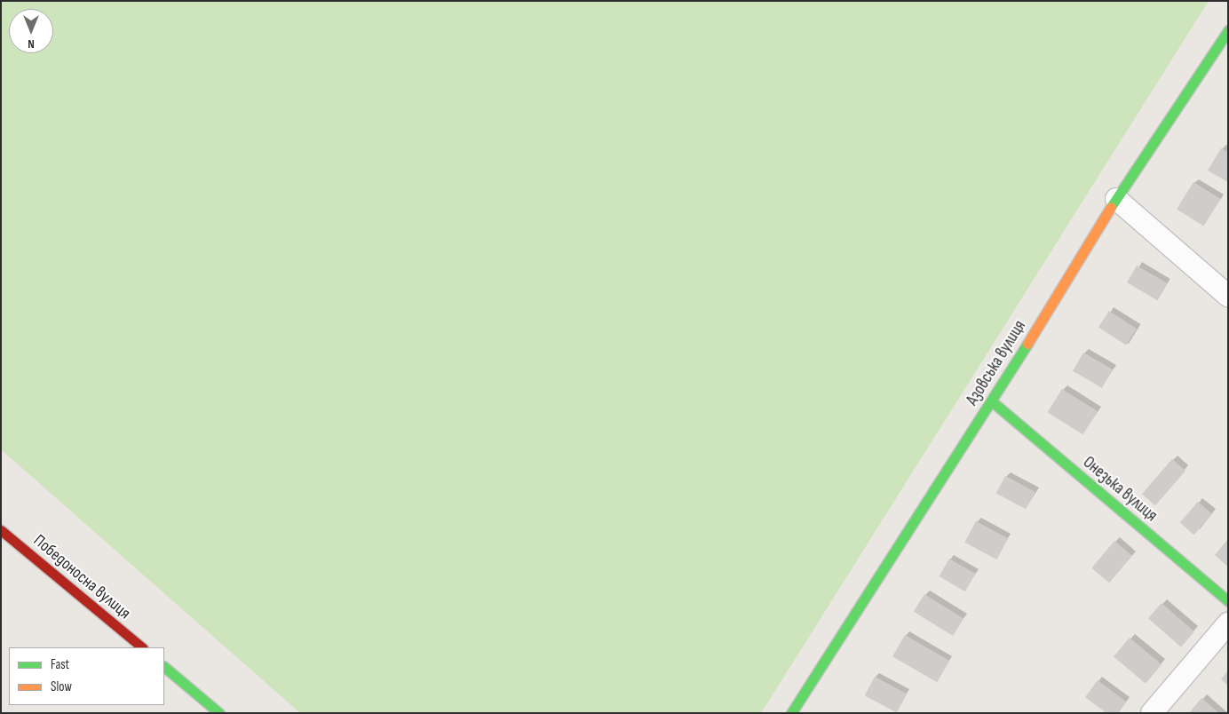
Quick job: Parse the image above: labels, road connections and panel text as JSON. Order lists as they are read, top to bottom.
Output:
{
  "streets": {
    "street": ["Азовська вулиця", "Онезька вулиця", "Победоносна вулиця"]
  },
  "crossings": [
    ["Азовська вулиця", "Онезька вулиця"]
  ],
  "legend": ["Fast", "Slow"],
  "north": "bottom"
}
